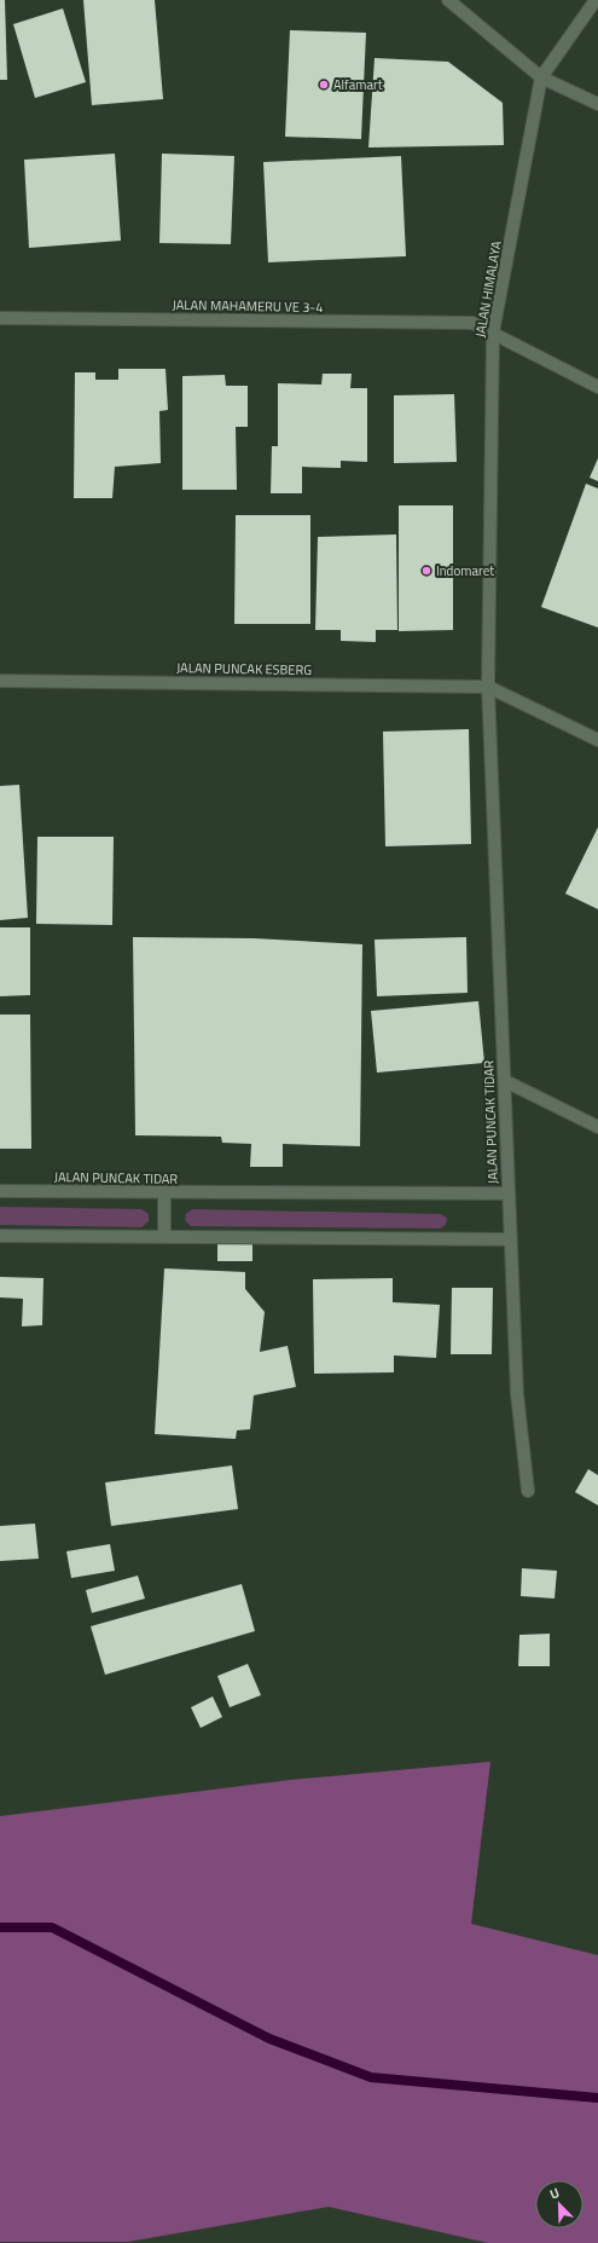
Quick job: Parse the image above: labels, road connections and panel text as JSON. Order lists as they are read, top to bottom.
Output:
{
  "streets": {
    "street": [
      "JALAN HIMALAYA",
      "JALAN MAHAMERU VE 3-4",
      "JALAN PUNCAK ESBERG",
      "JALAN PUNCAK TIDAR"
    ]
  },
  "crossings": [
    ["JALAN HIMALAYA", "JALAN MAHAMERU VE 3-4"],
    ["JALAN HIMALAYA", "JALAN PUNCAK ESBERG"],
    ["JALAN HIMALAYA", "JALAN PUNCAK TIDAR"],
    ["JALAN PUNCAK ESBERG", "JALAN PUNCAK TIDAR"]
  ],
  "places": ["Alfamart", "Indomaret"],
  "north": "top left"
}
